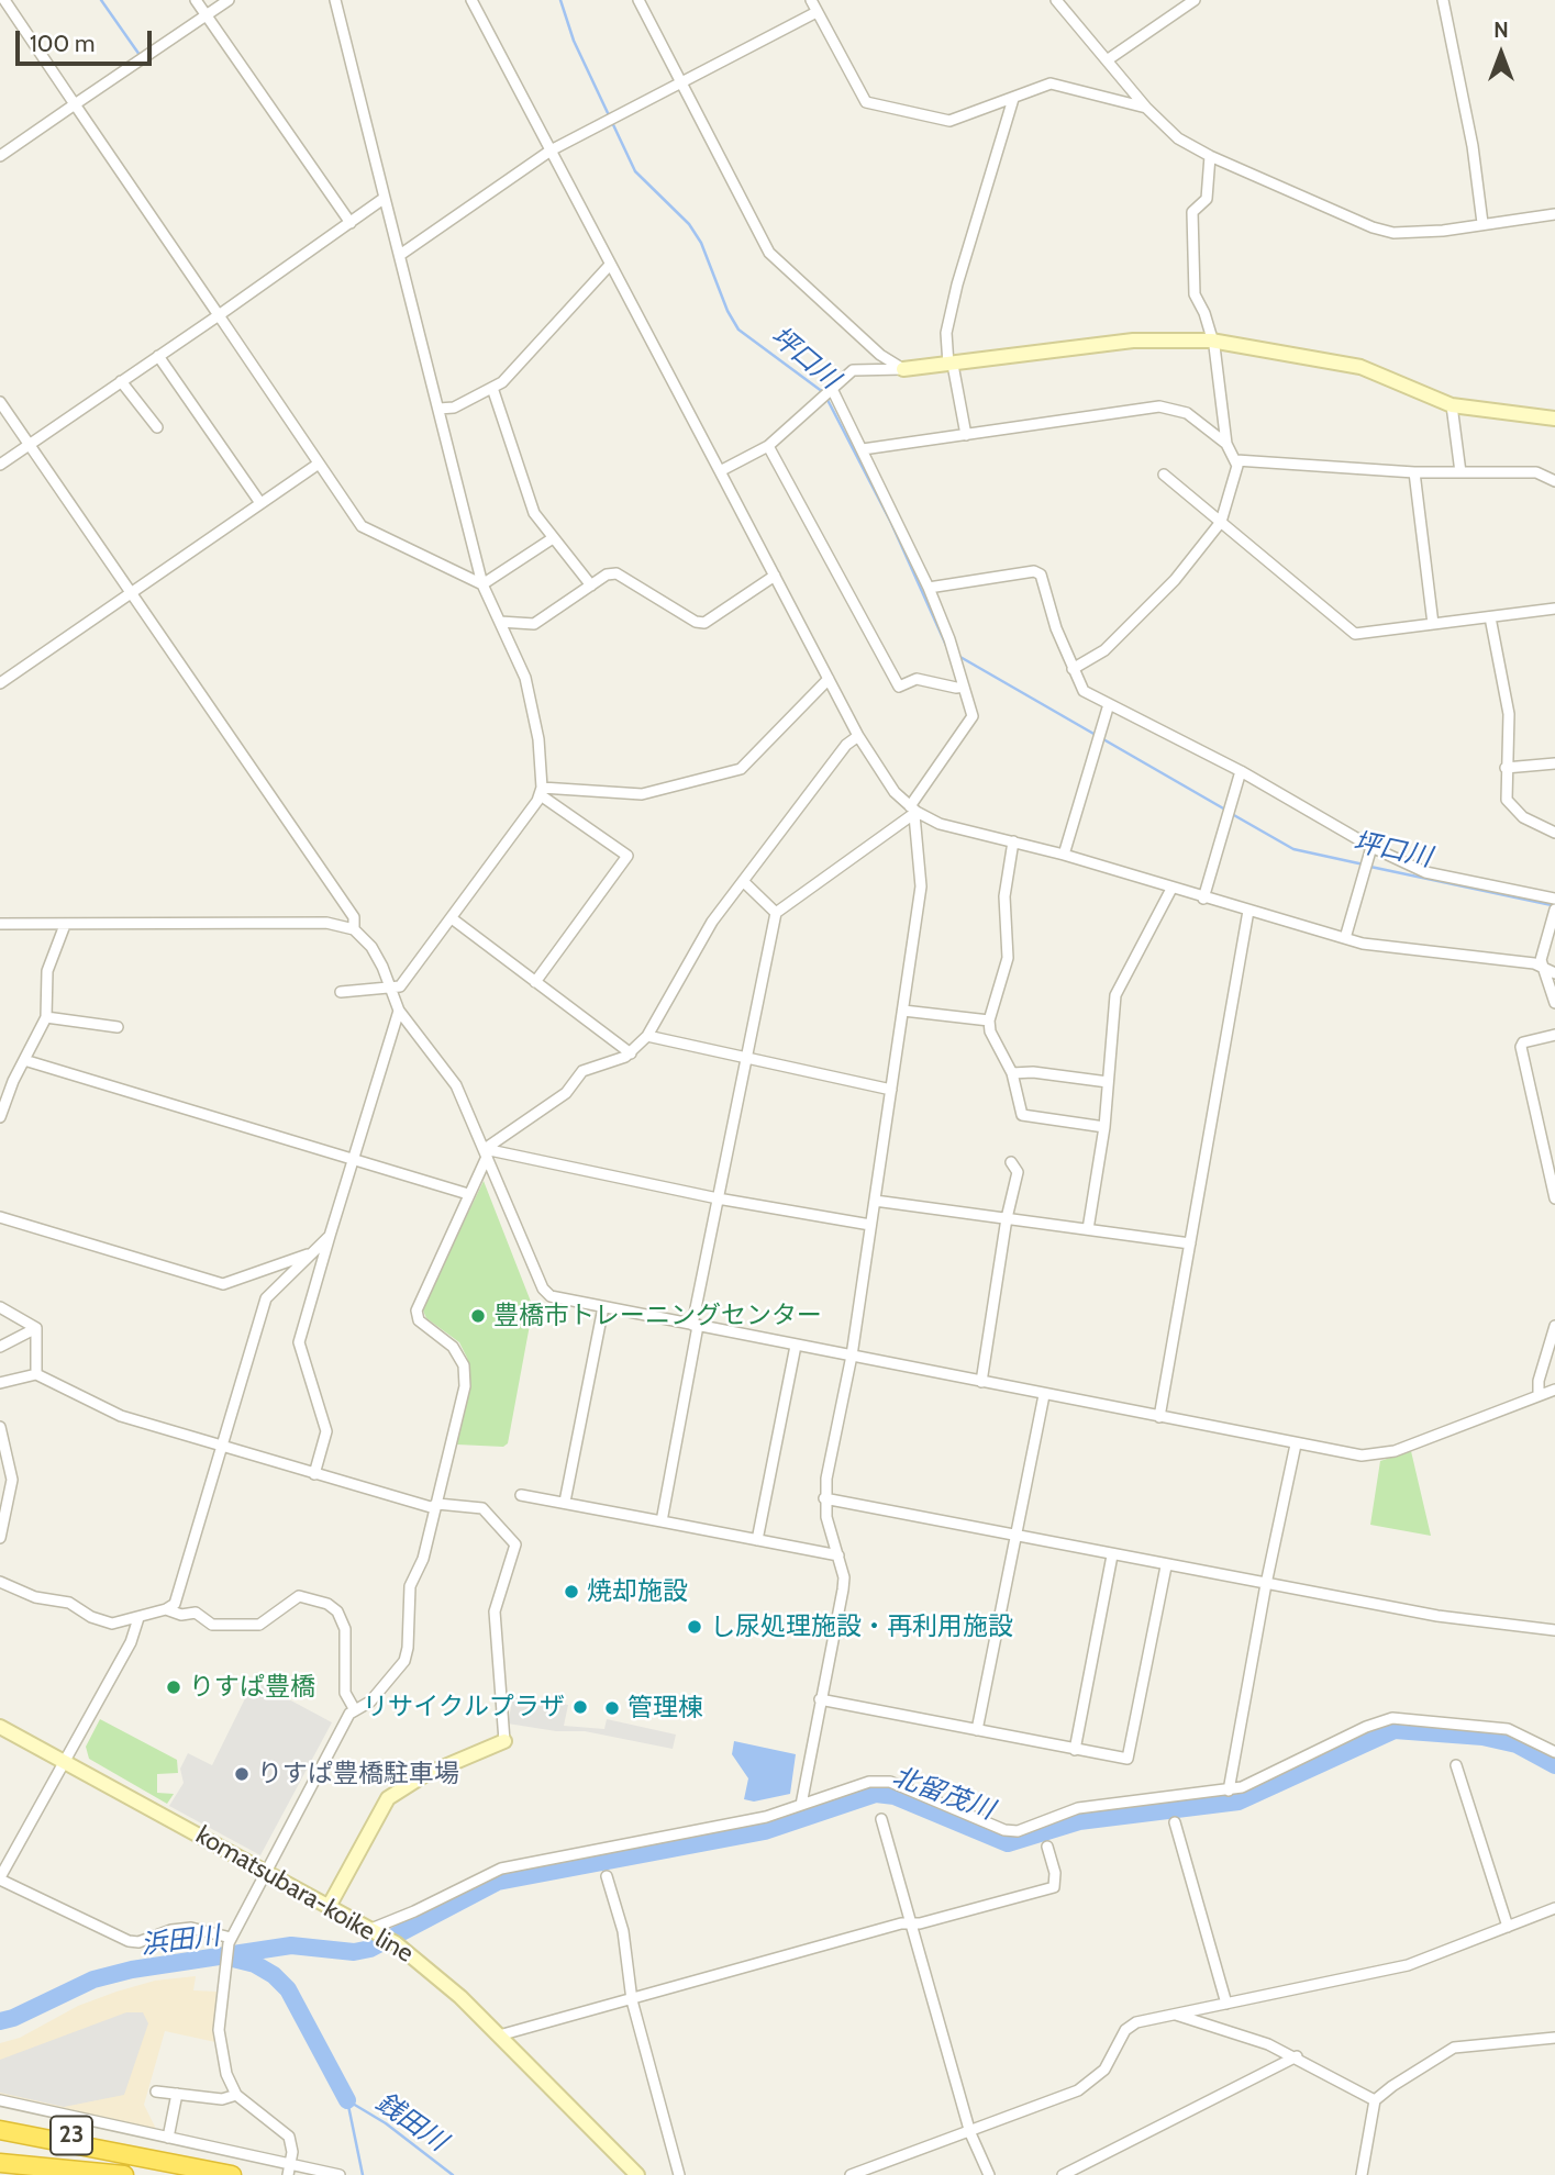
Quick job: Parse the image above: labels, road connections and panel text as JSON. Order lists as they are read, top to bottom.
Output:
{
  "streets": {
    "highway": ["23"],
    "street": ["komatsubara-koike line"]
  },
  "water": [
    "坪口川",
    "北留茂川",
    "浜田川",
    "銭田川"
  ],
  "places": [
    "豊橋市トレーニングセンター",
    "焼却施設",
    "し尿処理施設・再利用施設",
    "りすぱ豊橋",
    "リサイクルプラザ",
    "管理棟",
    "りすぱ豊橋駐車場"
  ],
  "scale_bar": "100 m",
  "north": "top"
}
